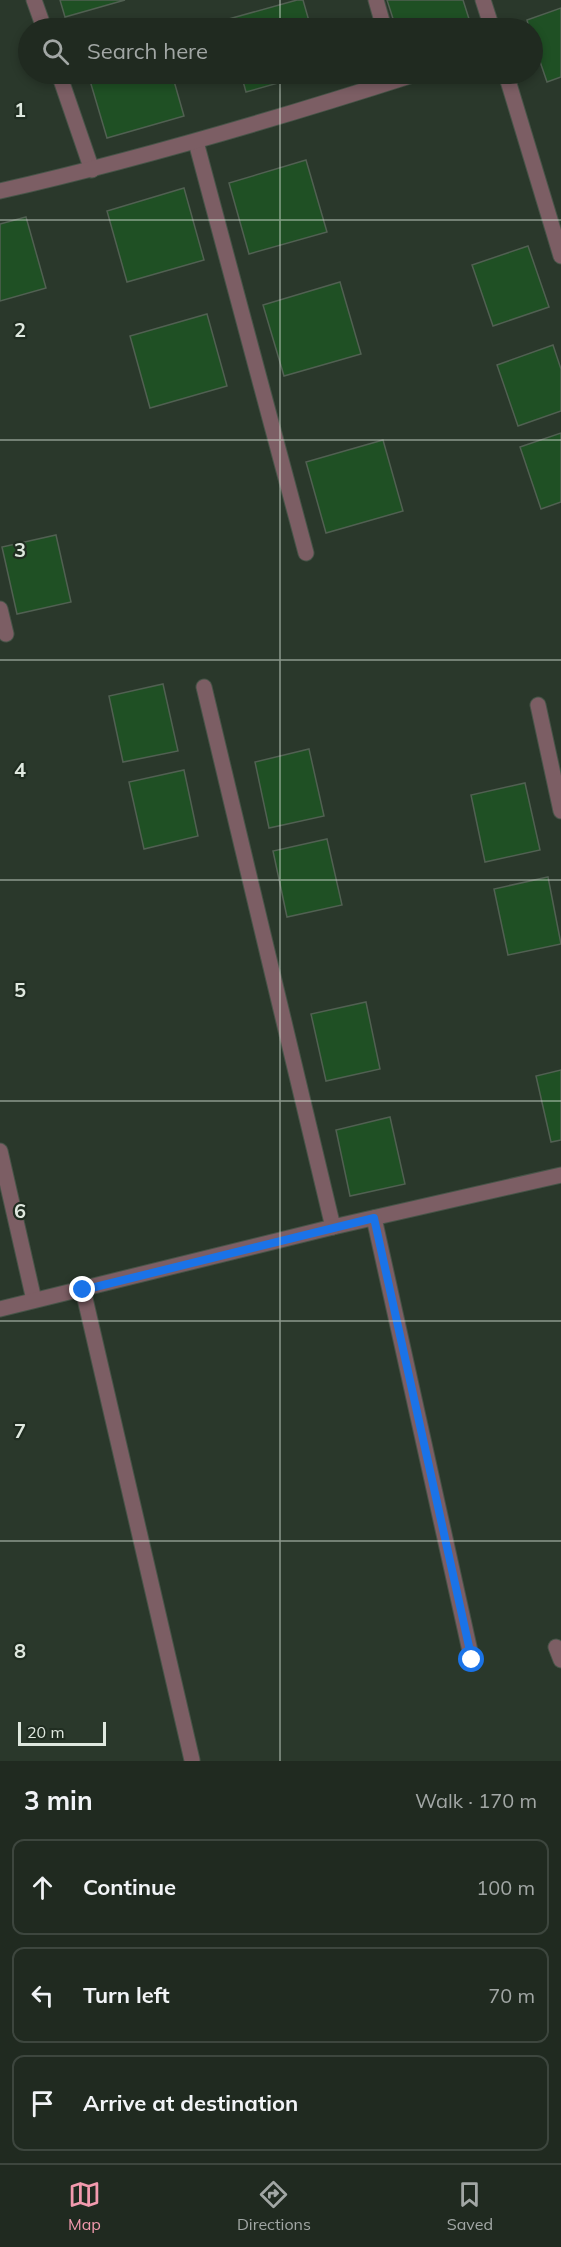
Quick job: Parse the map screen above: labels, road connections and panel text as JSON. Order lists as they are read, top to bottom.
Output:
{
  "scale_bar": "20 m",
  "page": {
    "search": "Search here",
    "scale": "20 m",
    "heading": ["3 min", "Walk · 170 m"],
    "list": [
      ["Continue", "100 m"],
      ["Turn left", "70 m"],
      "Arrive at destination"
    ],
    "nav": ["Map", "Directions", "Saved"]
  },
  "grid": {
    "rows": [
      "1",
      "2",
      "3",
      "4",
      "5",
      "6",
      "7",
      "8"
    ]
  }
}
